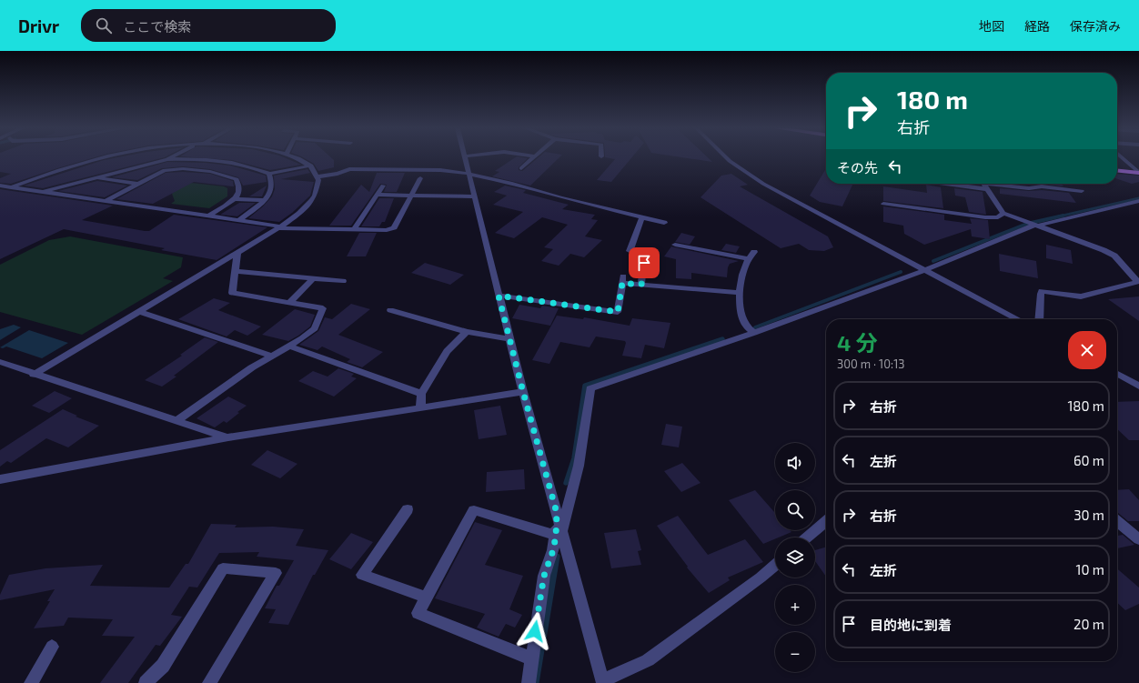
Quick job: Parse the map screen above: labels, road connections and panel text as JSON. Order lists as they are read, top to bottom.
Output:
{
  "page": {
    "header": "Drivr",
    "search": "ここで検索",
    "nav": ["地図", "経路", "保存済み"],
    "turn": ["180 m", "右折"],
    "then": "その先",
    "heading": ["4 分", "300 m · 10:13"],
    "list": [
      {
        "name": "右折",
        "value": "180 m"
      },
      {
        "name": "左折",
        "value": "60 m"
      },
      {
        "name": "右折",
        "value": "30 m"
      },
      {
        "name": "左折",
        "value": "10 m"
      },
      {
        "name": "目的地に到着",
        "value": "20 m"
      }
    ],
    "map_buttons": ["+", "−"]
  }
}
